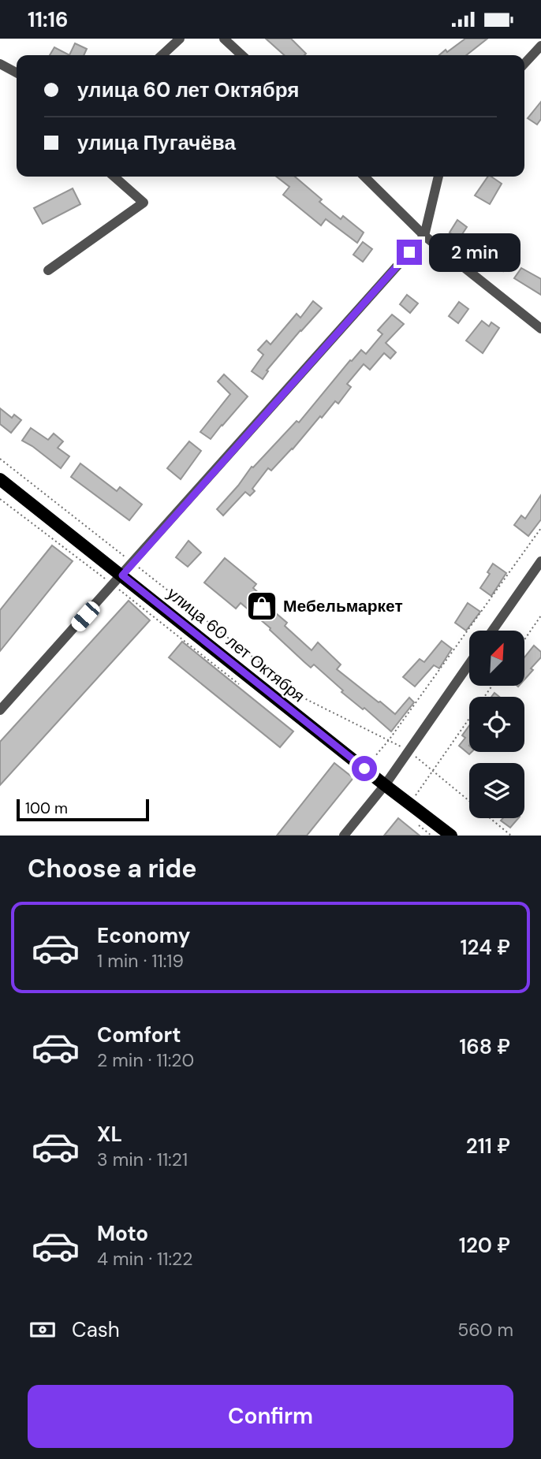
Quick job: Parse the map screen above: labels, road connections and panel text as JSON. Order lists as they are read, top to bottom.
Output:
{
  "streets": {
    "main road": ["улица 60 лет Октября"]
  },
  "places": {
    "shop": ["Мебельмаркет"]
  },
  "scale_bar": "100 m",
  "north": "top right",
  "page": {
    "status": "11:16",
    "banner": ["улица 60 лет Октября", "улица Пугачёва"],
    "bubble": "2 min",
    "scale": "100 m",
    "heading": "Choose a ride",
    "list": [
      {
        "name": "Economy",
        "note": "1 min · 11:19",
        "value": "124 ₽"
      },
      {
        "name": "Comfort",
        "note": "2 min · 11:20",
        "value": "168 ₽"
      },
      {
        "name": "XL",
        "note": "3 min · 11:21",
        "value": "211 ₽"
      },
      {
        "name": "Moto",
        "note": "4 min · 11:22",
        "value": "120 ₽"
      }
    ],
    "pay": ["Cash", "560 m"],
    "buttons": "Confirm"
  }
}
